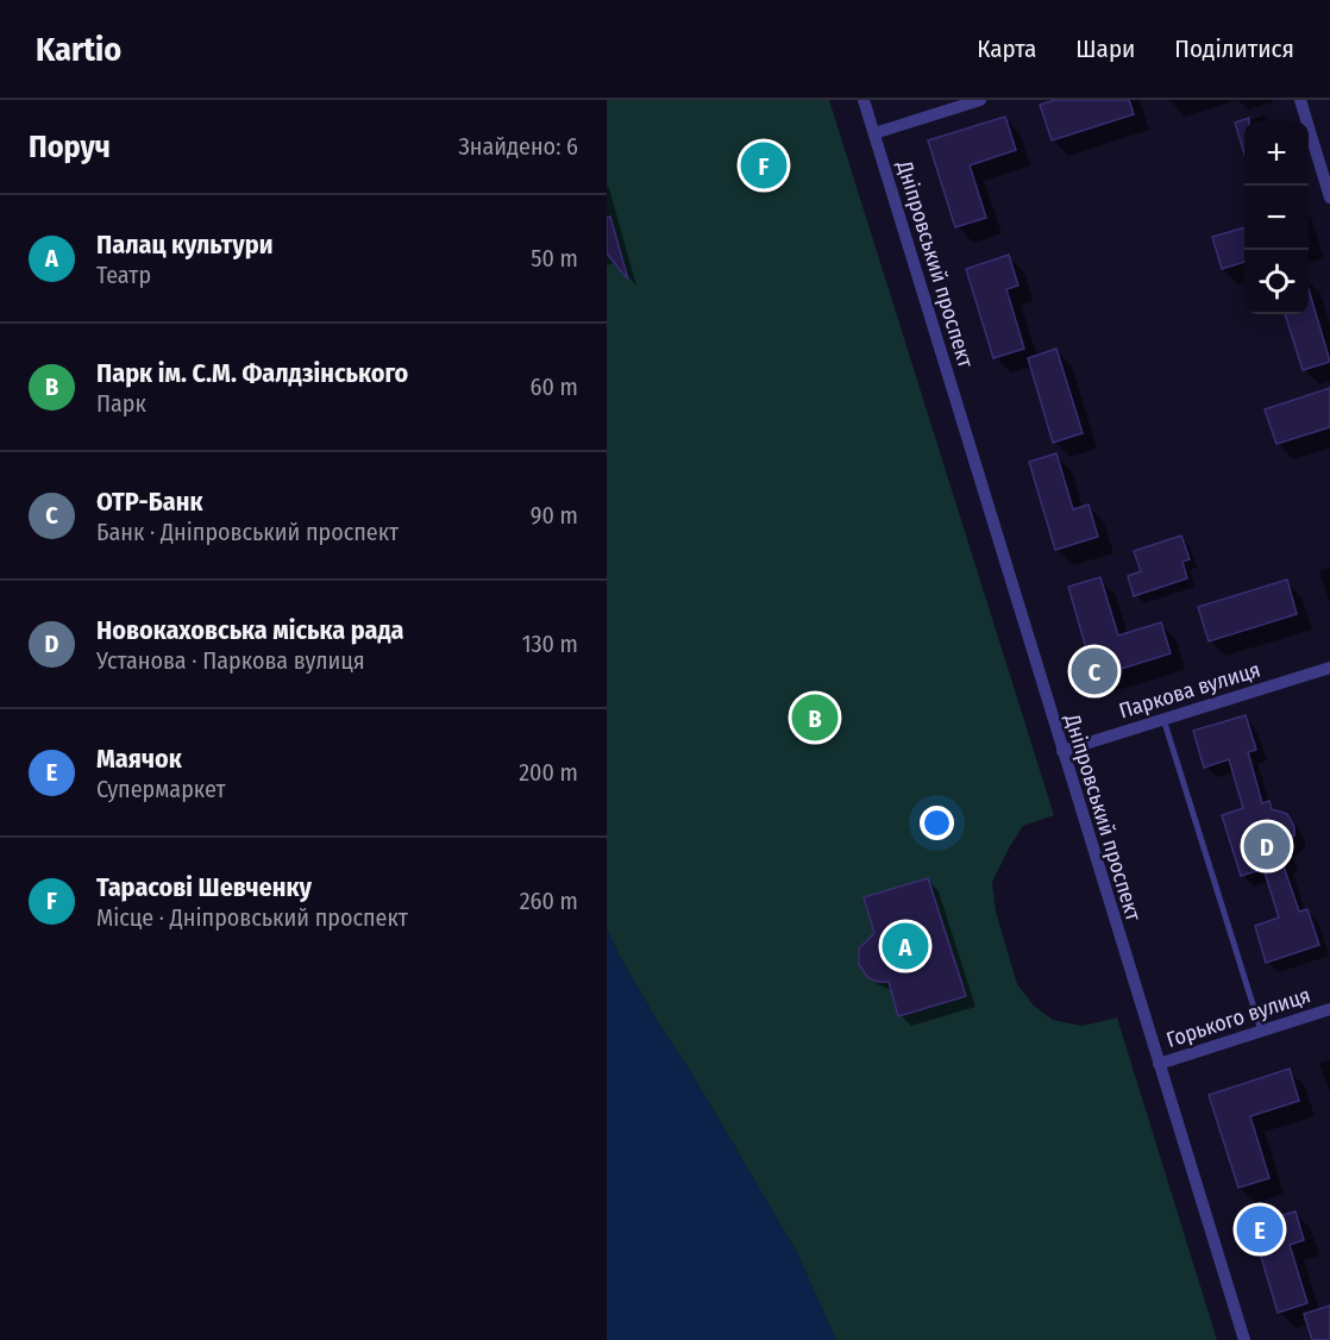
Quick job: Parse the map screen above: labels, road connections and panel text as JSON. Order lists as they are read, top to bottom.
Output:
{
  "streets": {
    "street": ["Дніпровський проспект", "Паркова вулиця", "Горького вулиця"]
  },
  "crossings": [
    ["Дніпровський проспект", "Паркова вулиця"],
    ["Дніпровський проспект", "Горького вулиця"]
  ],
  "page": {
    "header": "Kartio",
    "nav": ["Карта", "Шари", "Поділитися"],
    "heading": ["Поруч", "Знайдено: 6"],
    "map_buttons": ["+", "−"],
    "pins": [
      "F",
      "C",
      "B",
      "D",
      "A",
      "E"
    ],
    "list": [
      {
        "mark": "A",
        "name": "Палац культури",
        "note": "Театр",
        "value": "50 m"
      },
      {
        "mark": "B",
        "name": "Парк ім. С.М. Фалдзінського",
        "note": "Парк",
        "value": "60 m"
      },
      {
        "mark": "C",
        "name": "ОТР-Банк",
        "note": "Банк · Дніпровський проспект",
        "value": "90 m"
      },
      {
        "mark": "D",
        "name": "Новокаховська міська рада",
        "note": "Установа · Паркова вулиця",
        "value": "130 m"
      },
      {
        "mark": "E",
        "name": "Маячок",
        "note": "Супермаркет",
        "value": "200 m"
      },
      {
        "mark": "F",
        "name": "Тарасові Шевченку",
        "note": "Місце · Дніпровський проспект",
        "value": "260 m"
      }
    ]
  }
}
